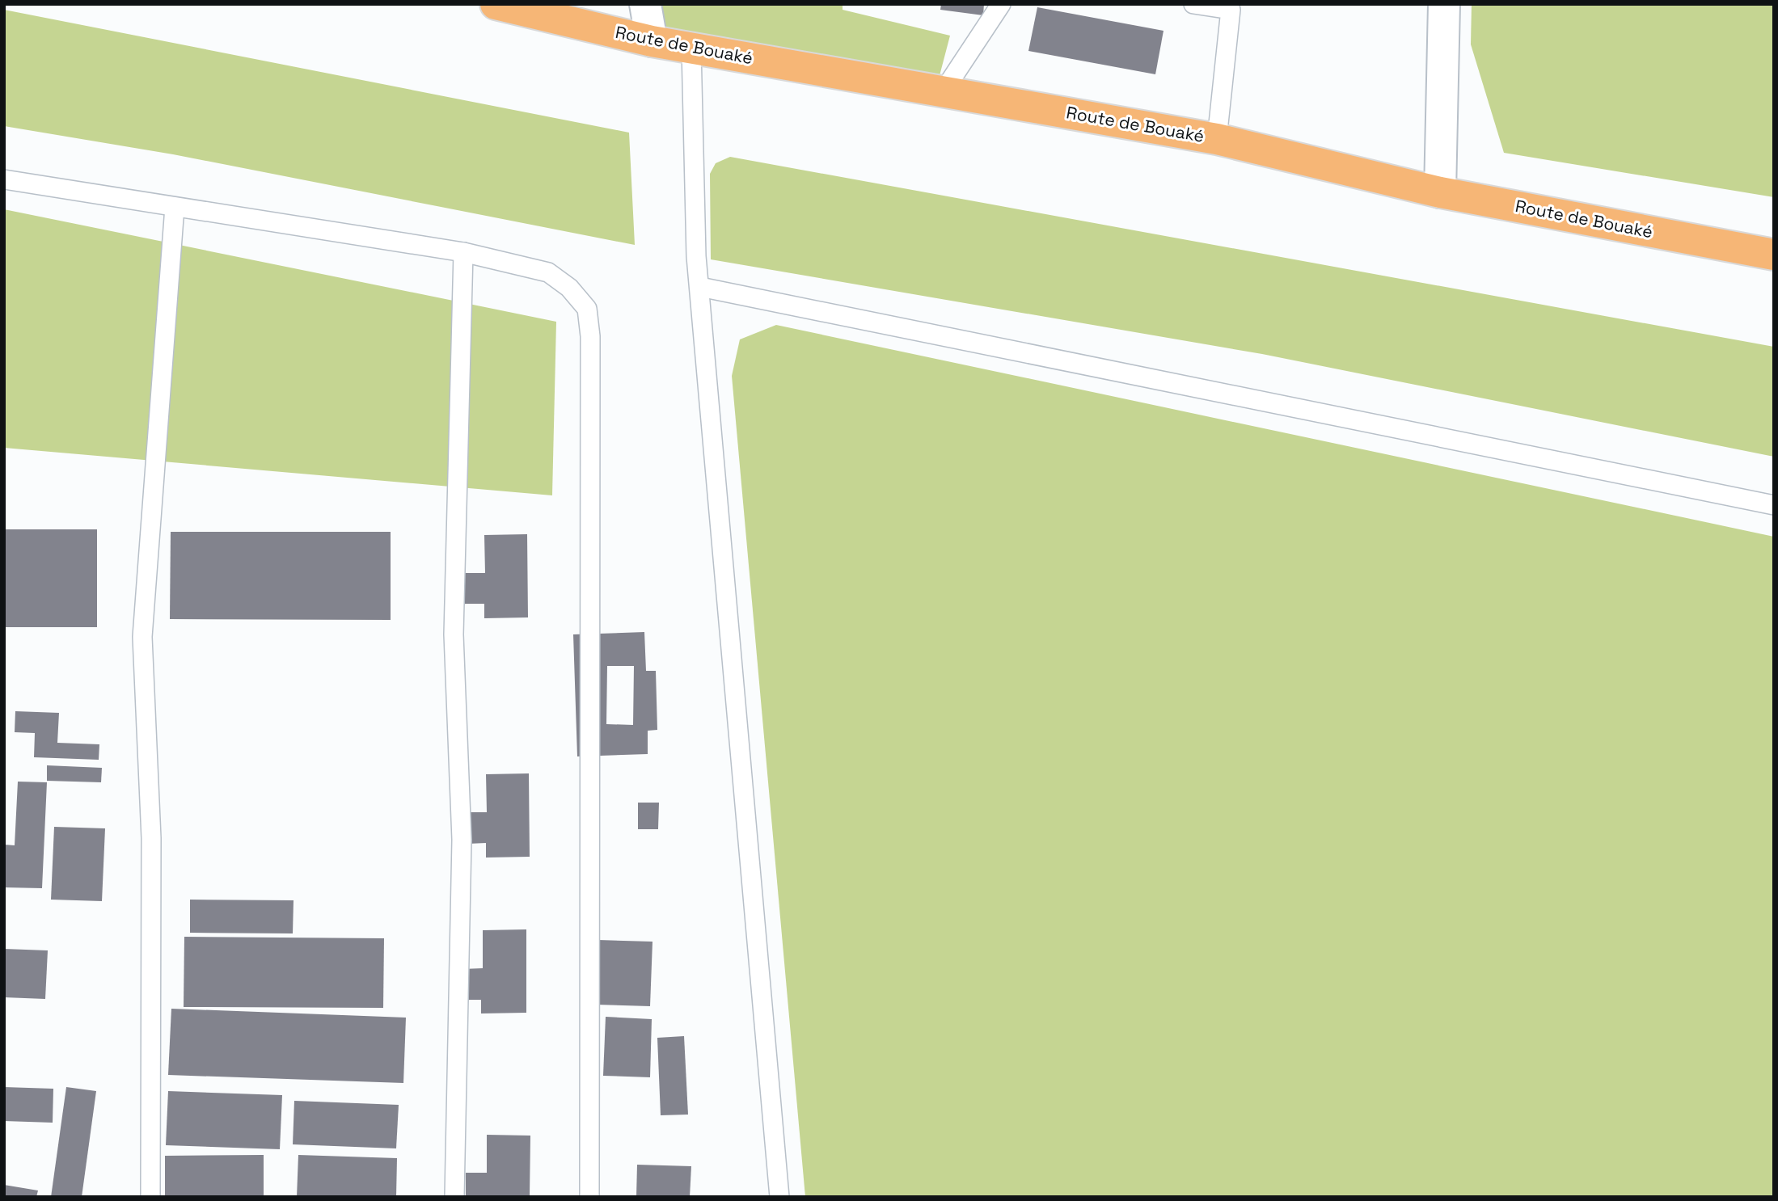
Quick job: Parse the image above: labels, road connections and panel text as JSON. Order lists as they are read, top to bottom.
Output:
{
  "streets": {
    "highway": ["Route de Bouaké"]
  }
}
